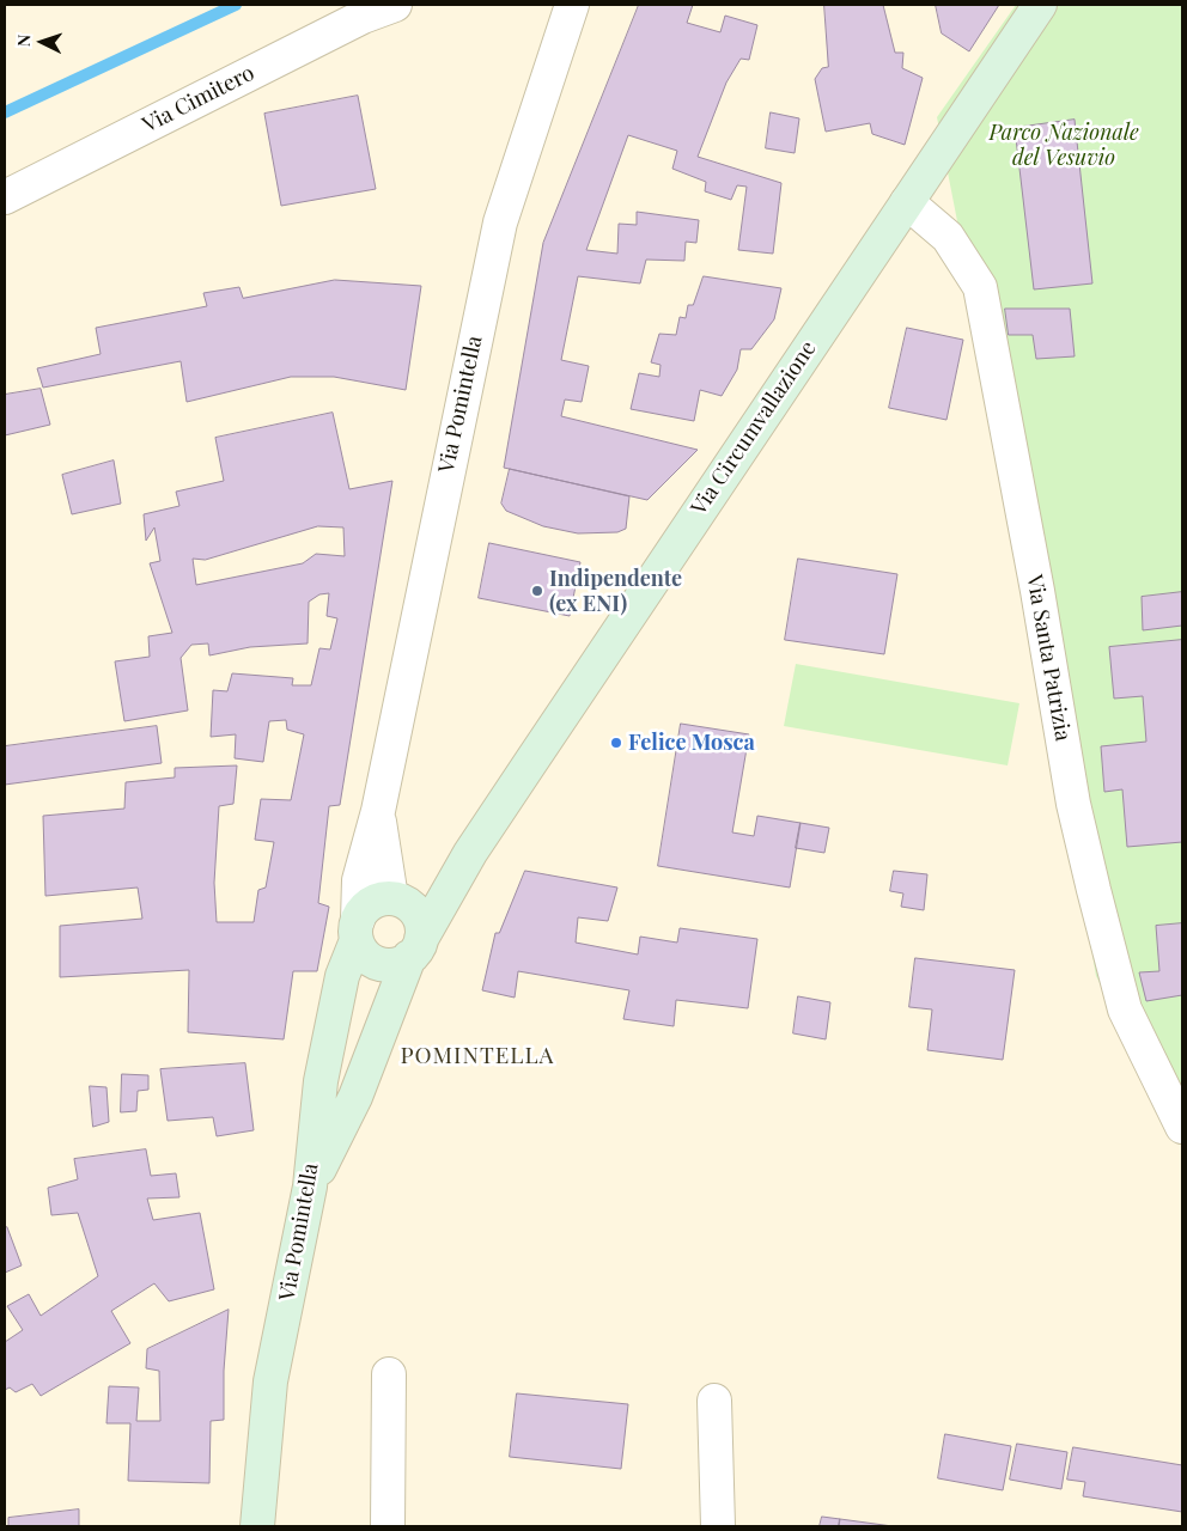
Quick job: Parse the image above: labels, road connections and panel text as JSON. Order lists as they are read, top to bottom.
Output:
{
  "streets": {
    "main road": ["Via Pomintella", "Via Circumvallazione"],
    "street": ["Via Cimitero", "Via Santa Patrizia"]
  },
  "crossings": [
    ["Via Pomintella", "Via Circumvallazione"],
    ["Via Circumvallazione", "Via Santa Patrizia"]
  ],
  "districts": ["POMINTELLA"],
  "parks": ["Parco Nazionale del Vesuvio"],
  "places": ["Indipendente (ex ENI)", "Felice Mosca"],
  "north": "left"
}
